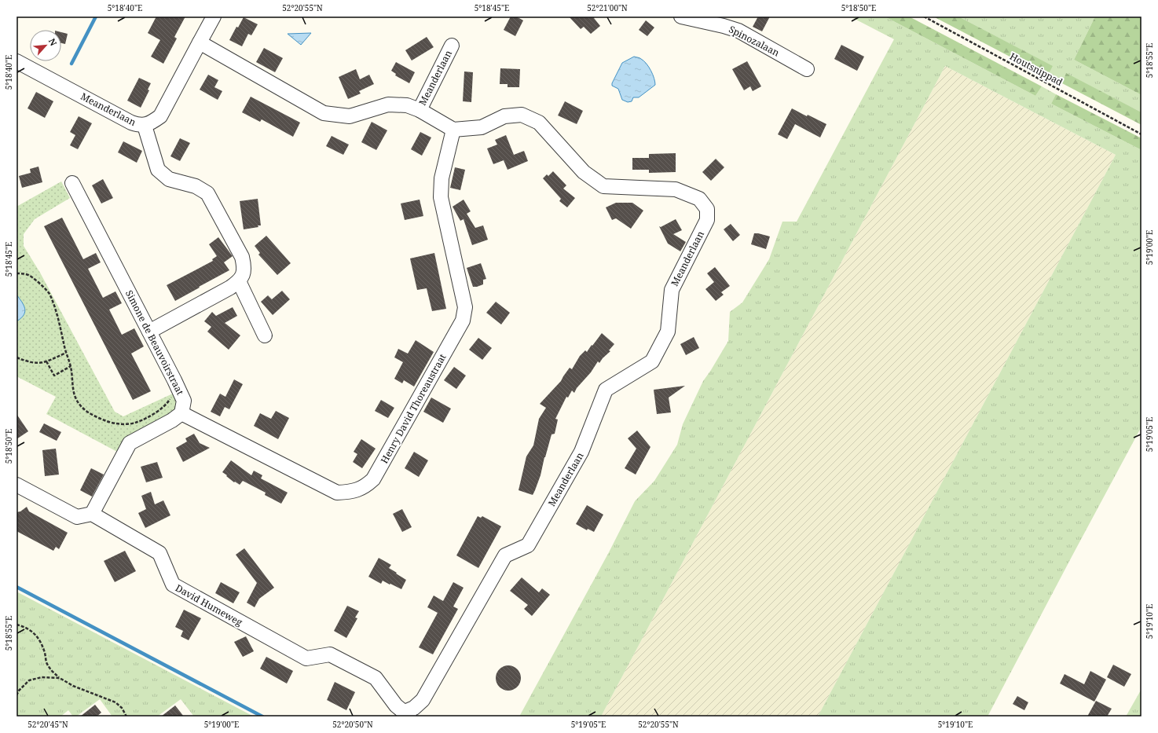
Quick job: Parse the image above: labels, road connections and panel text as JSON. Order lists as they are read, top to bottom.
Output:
{
  "streets": {
    "street": [
      "Spinozalaan",
      "Meanderlaan",
      "Simone de Beauvoirstraat",
      "Henry David Thoreaustraat",
      "David Humeweg"
    ],
    "path": ["Houtsnippad"]
  },
  "crossings": [
    ["Meanderlaan", "Henry David Thoreaustraat"],
    ["Meanderlaan", "David Humeweg"],
    ["Simone de Beauvoirstraat", "Henry David Thoreaustraat"]
  ],
  "north": "top right",
  "coordinates": [
    "5°18'40\"E",
    "52°20'55\"N",
    "5°18'45\"E",
    "52°21'00\"N",
    "5°18'50\"E",
    "5°18'55\"E",
    "5°19'00\"E",
    "5°19'05\"E",
    "5°19'10\"E",
    "52°20'45\"N",
    "52°20'50\"N"
  ]
}
